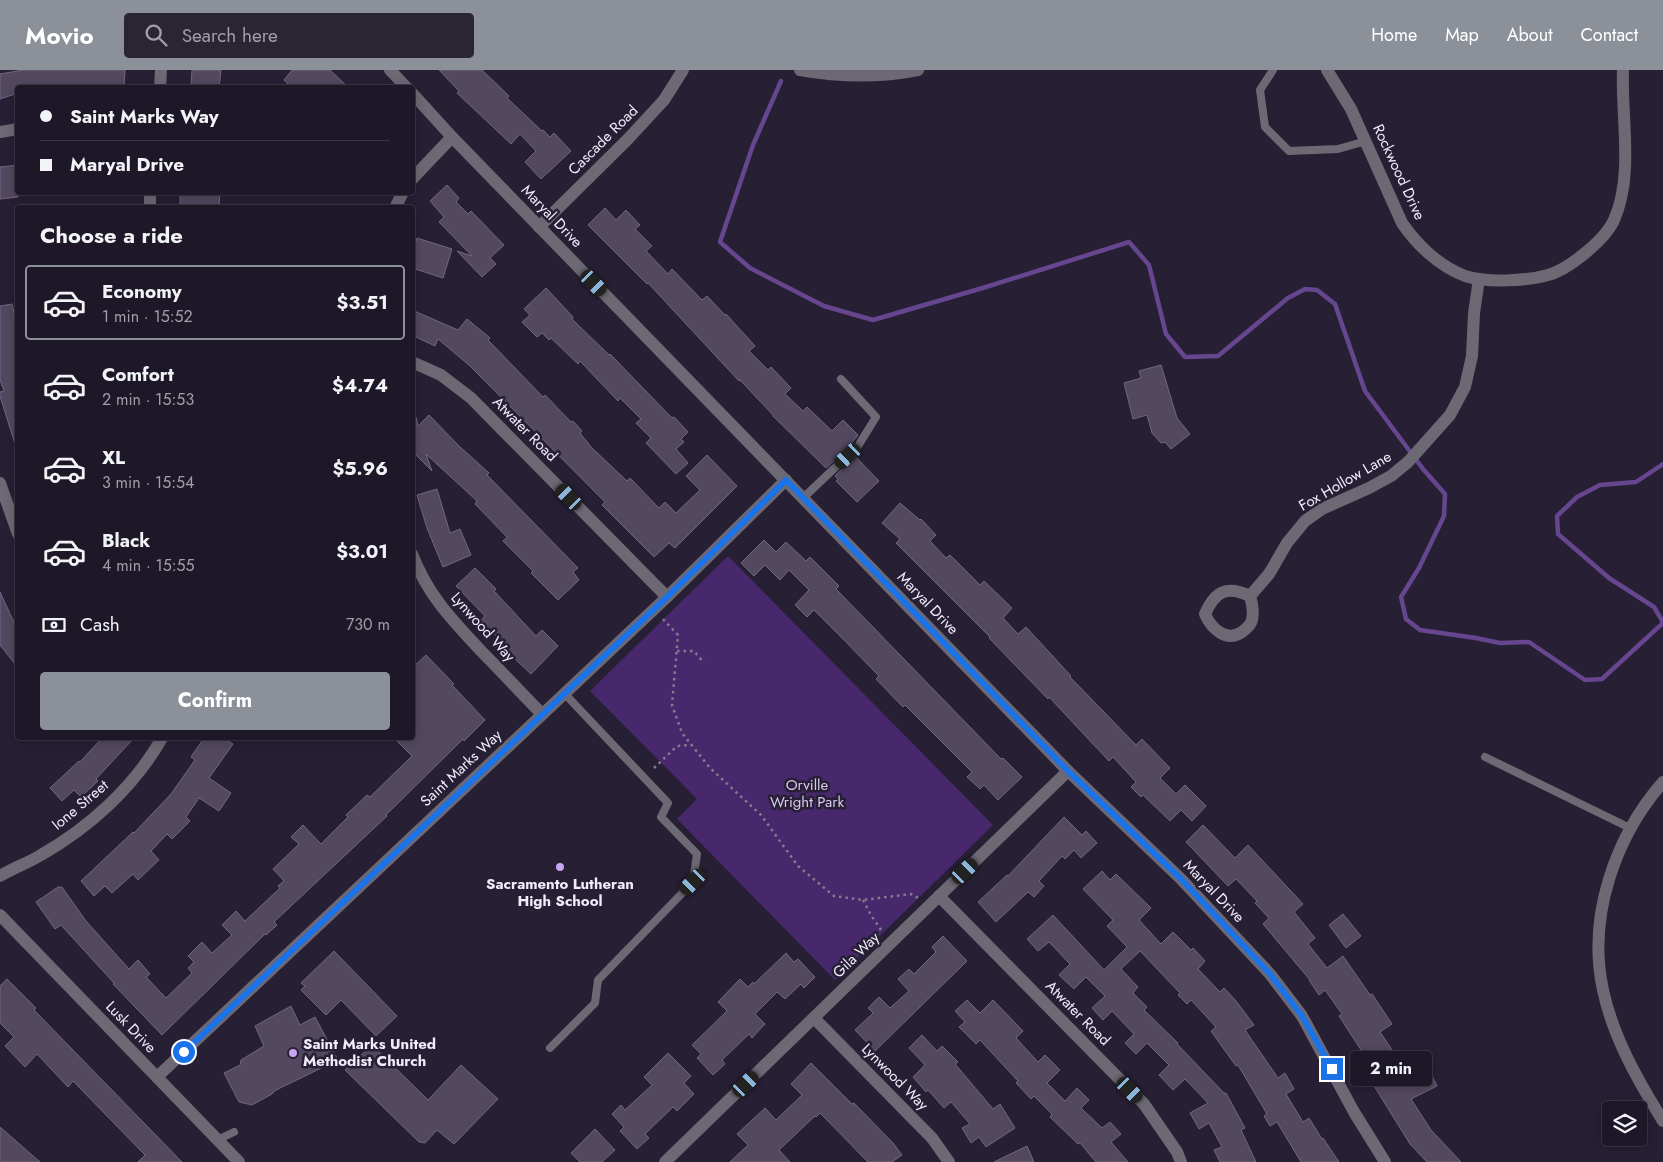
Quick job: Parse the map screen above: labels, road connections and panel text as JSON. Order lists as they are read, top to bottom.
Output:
{
  "streets": {
    "street": [
      "Cascade Road",
      "Rockwood Drive",
      "Maryal Drive",
      "Atwater Road",
      "Fox Hollow Lane",
      "Lynwood Way",
      "Saint Marks Way",
      "Ione Street",
      "Gila Way",
      "Lusk Drive"
    ]
  },
  "crossings": [
    ["Cascade Road", "Maryal Drive"],
    ["Rockwood Drive", "Fox Hollow Lane"],
    ["Maryal Drive", "Saint Marks Way"],
    ["Maryal Drive", "Gila Way"],
    ["Atwater Road", "Saint Marks Way"],
    ["Atwater Road", "Gila Way"],
    ["Lynwood Way", "Saint Marks Way"],
    ["Lynwood Way", "Gila Way"],
    ["Saint Marks Way", "Lusk Drive"]
  ],
  "parks": ["Orville Wright Park"],
  "places": ["Sacramento Lutheran High School", "Saint Marks United Methodist Church"],
  "page": {
    "header": "Movio",
    "search": "Search here",
    "nav": [
      "Home",
      "Map",
      "About",
      "Contact"
    ],
    "banner": ["Saint Marks Way", "Maryal Drive"],
    "heading": "Choose a ride",
    "list": [
      {
        "name": "Economy",
        "note": "1 min · 15:52",
        "value": "$3.51"
      },
      {
        "name": "Comfort",
        "note": "2 min · 15:53",
        "value": "$4.74"
      },
      {
        "name": "XL",
        "note": "3 min · 15:54",
        "value": "$5.96"
      },
      {
        "name": "Black",
        "note": "4 min · 15:55",
        "value": "$3.01"
      }
    ],
    "pay": ["Cash", "730 m"],
    "buttons": "Confirm",
    "bubble": "2 min"
  }
}
